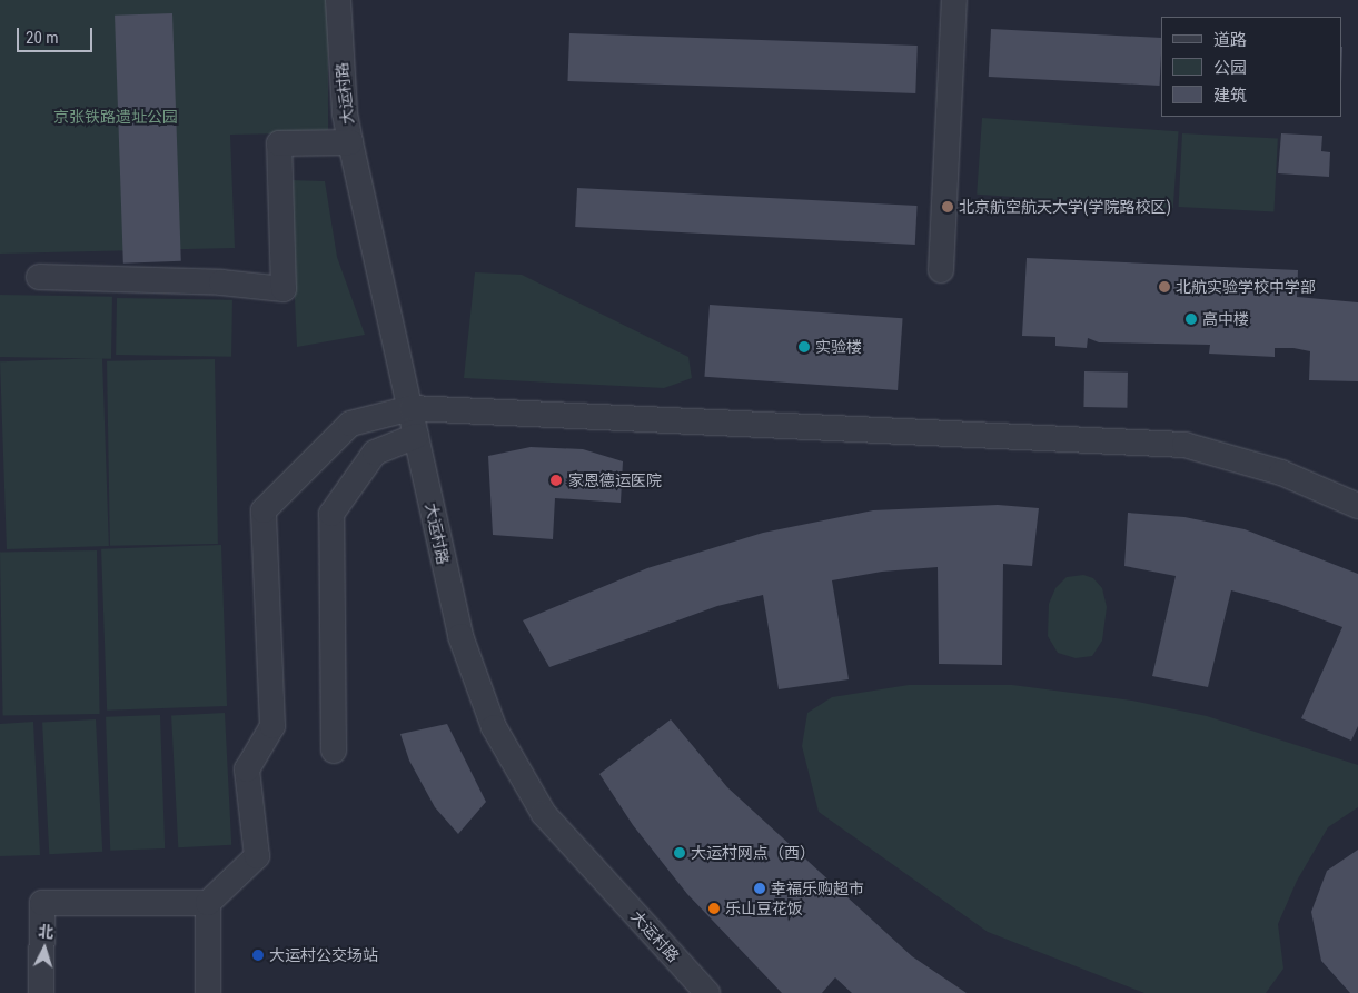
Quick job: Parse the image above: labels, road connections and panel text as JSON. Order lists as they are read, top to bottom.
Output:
{
  "streets": {
    "street": ["大运村路"]
  },
  "parks": ["京张铁路遗址公园"],
  "places": [
    "北京航空航天大学(学院路校区)",
    "北航实验学校中学部",
    "高中楼",
    "实验楼",
    "家恩德运医院",
    "大运村网点（西）",
    "幸福乐购超市",
    "乐山豆花饭",
    "大运村公交场站"
  ],
  "legend": ["道路", "公园", "建筑"],
  "scale_bar": "20 m",
  "north": "top"
}
